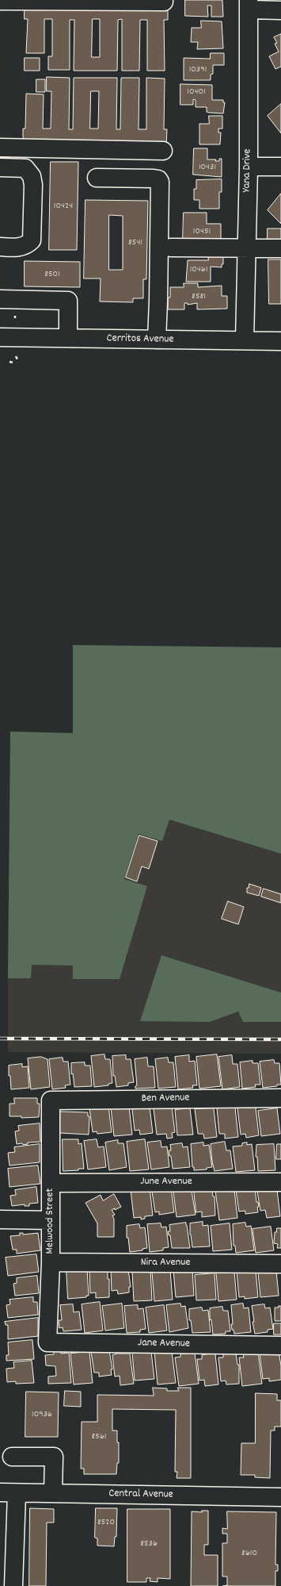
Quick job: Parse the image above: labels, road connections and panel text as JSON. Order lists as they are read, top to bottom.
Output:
{
  "streets": {
    "street": [
      "Yana Drive",
      "Cerritos Avenue",
      "Ben Avenue",
      "June Avenue",
      "Melwood Street",
      "Nira Avenue",
      "Jane Avenue",
      "Central Avenue"
    ]
  },
  "crossings": [
    ["Yana Drive", "Cerritos Avenue"],
    ["Ben Avenue", "Melwood Street"],
    ["June Avenue", "Melwood Street"],
    ["Melwood Street", "Nira Avenue"],
    ["Melwood Street", "Jane Avenue"]
  ],
  "house_numbers": [
    "10391",
    "10401",
    "10431",
    "10424",
    "10451",
    "8541",
    "10461",
    "8501",
    "8581",
    "10936",
    "8561",
    "8520",
    "8536",
    "8610"
  ]
}
